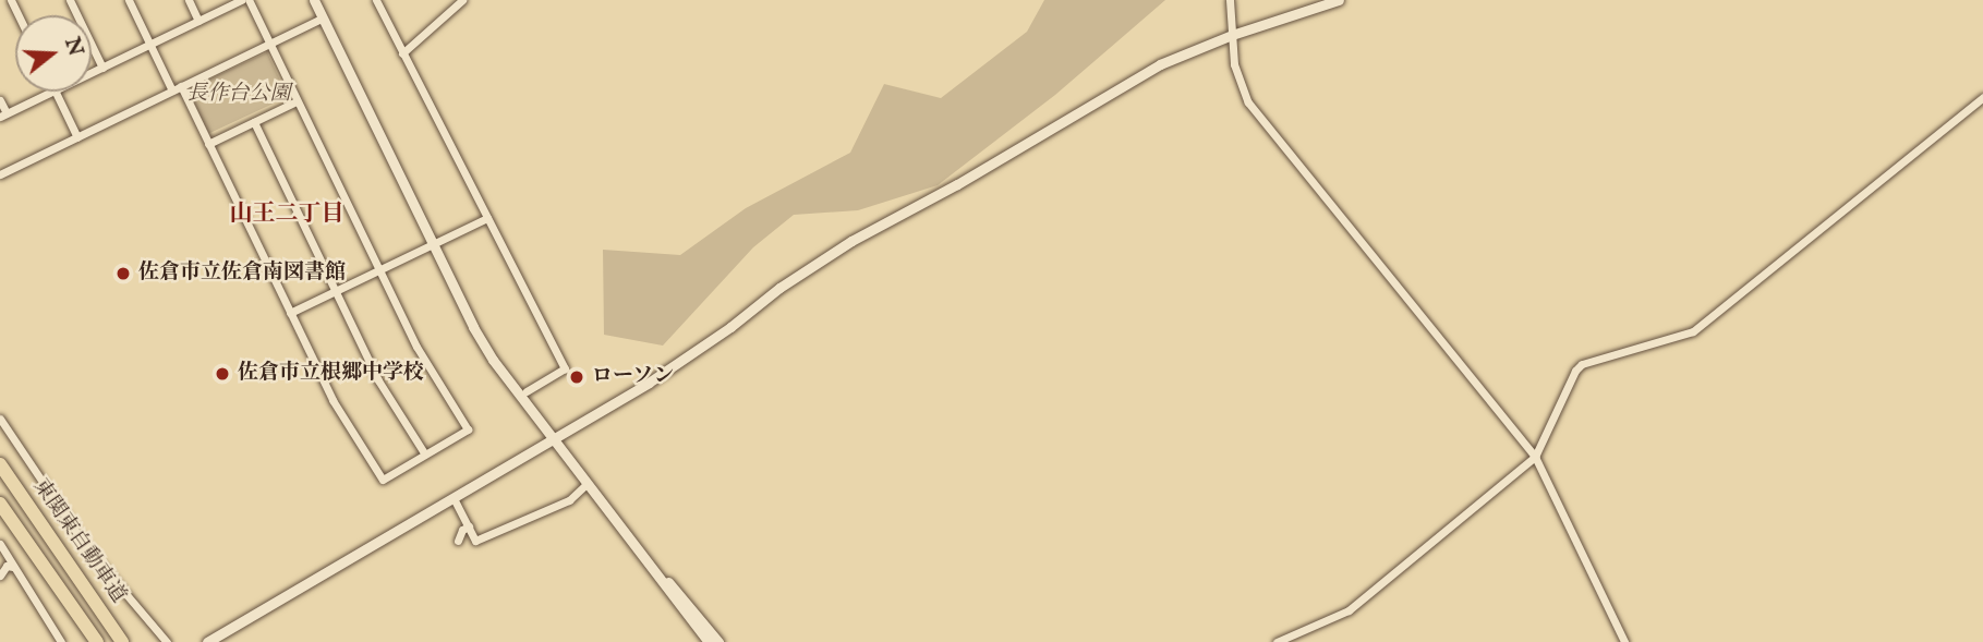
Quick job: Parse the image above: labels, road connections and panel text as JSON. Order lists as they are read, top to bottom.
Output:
{
  "streets": {
    "highway": ["東関東自動車道"]
  },
  "districts": ["山王二丁目"],
  "parks": ["長作台公園"],
  "places": ["佐倉市立佐倉南図書館", "佐倉市立根郷中学校", "ローソン"],
  "north": "right"
}
